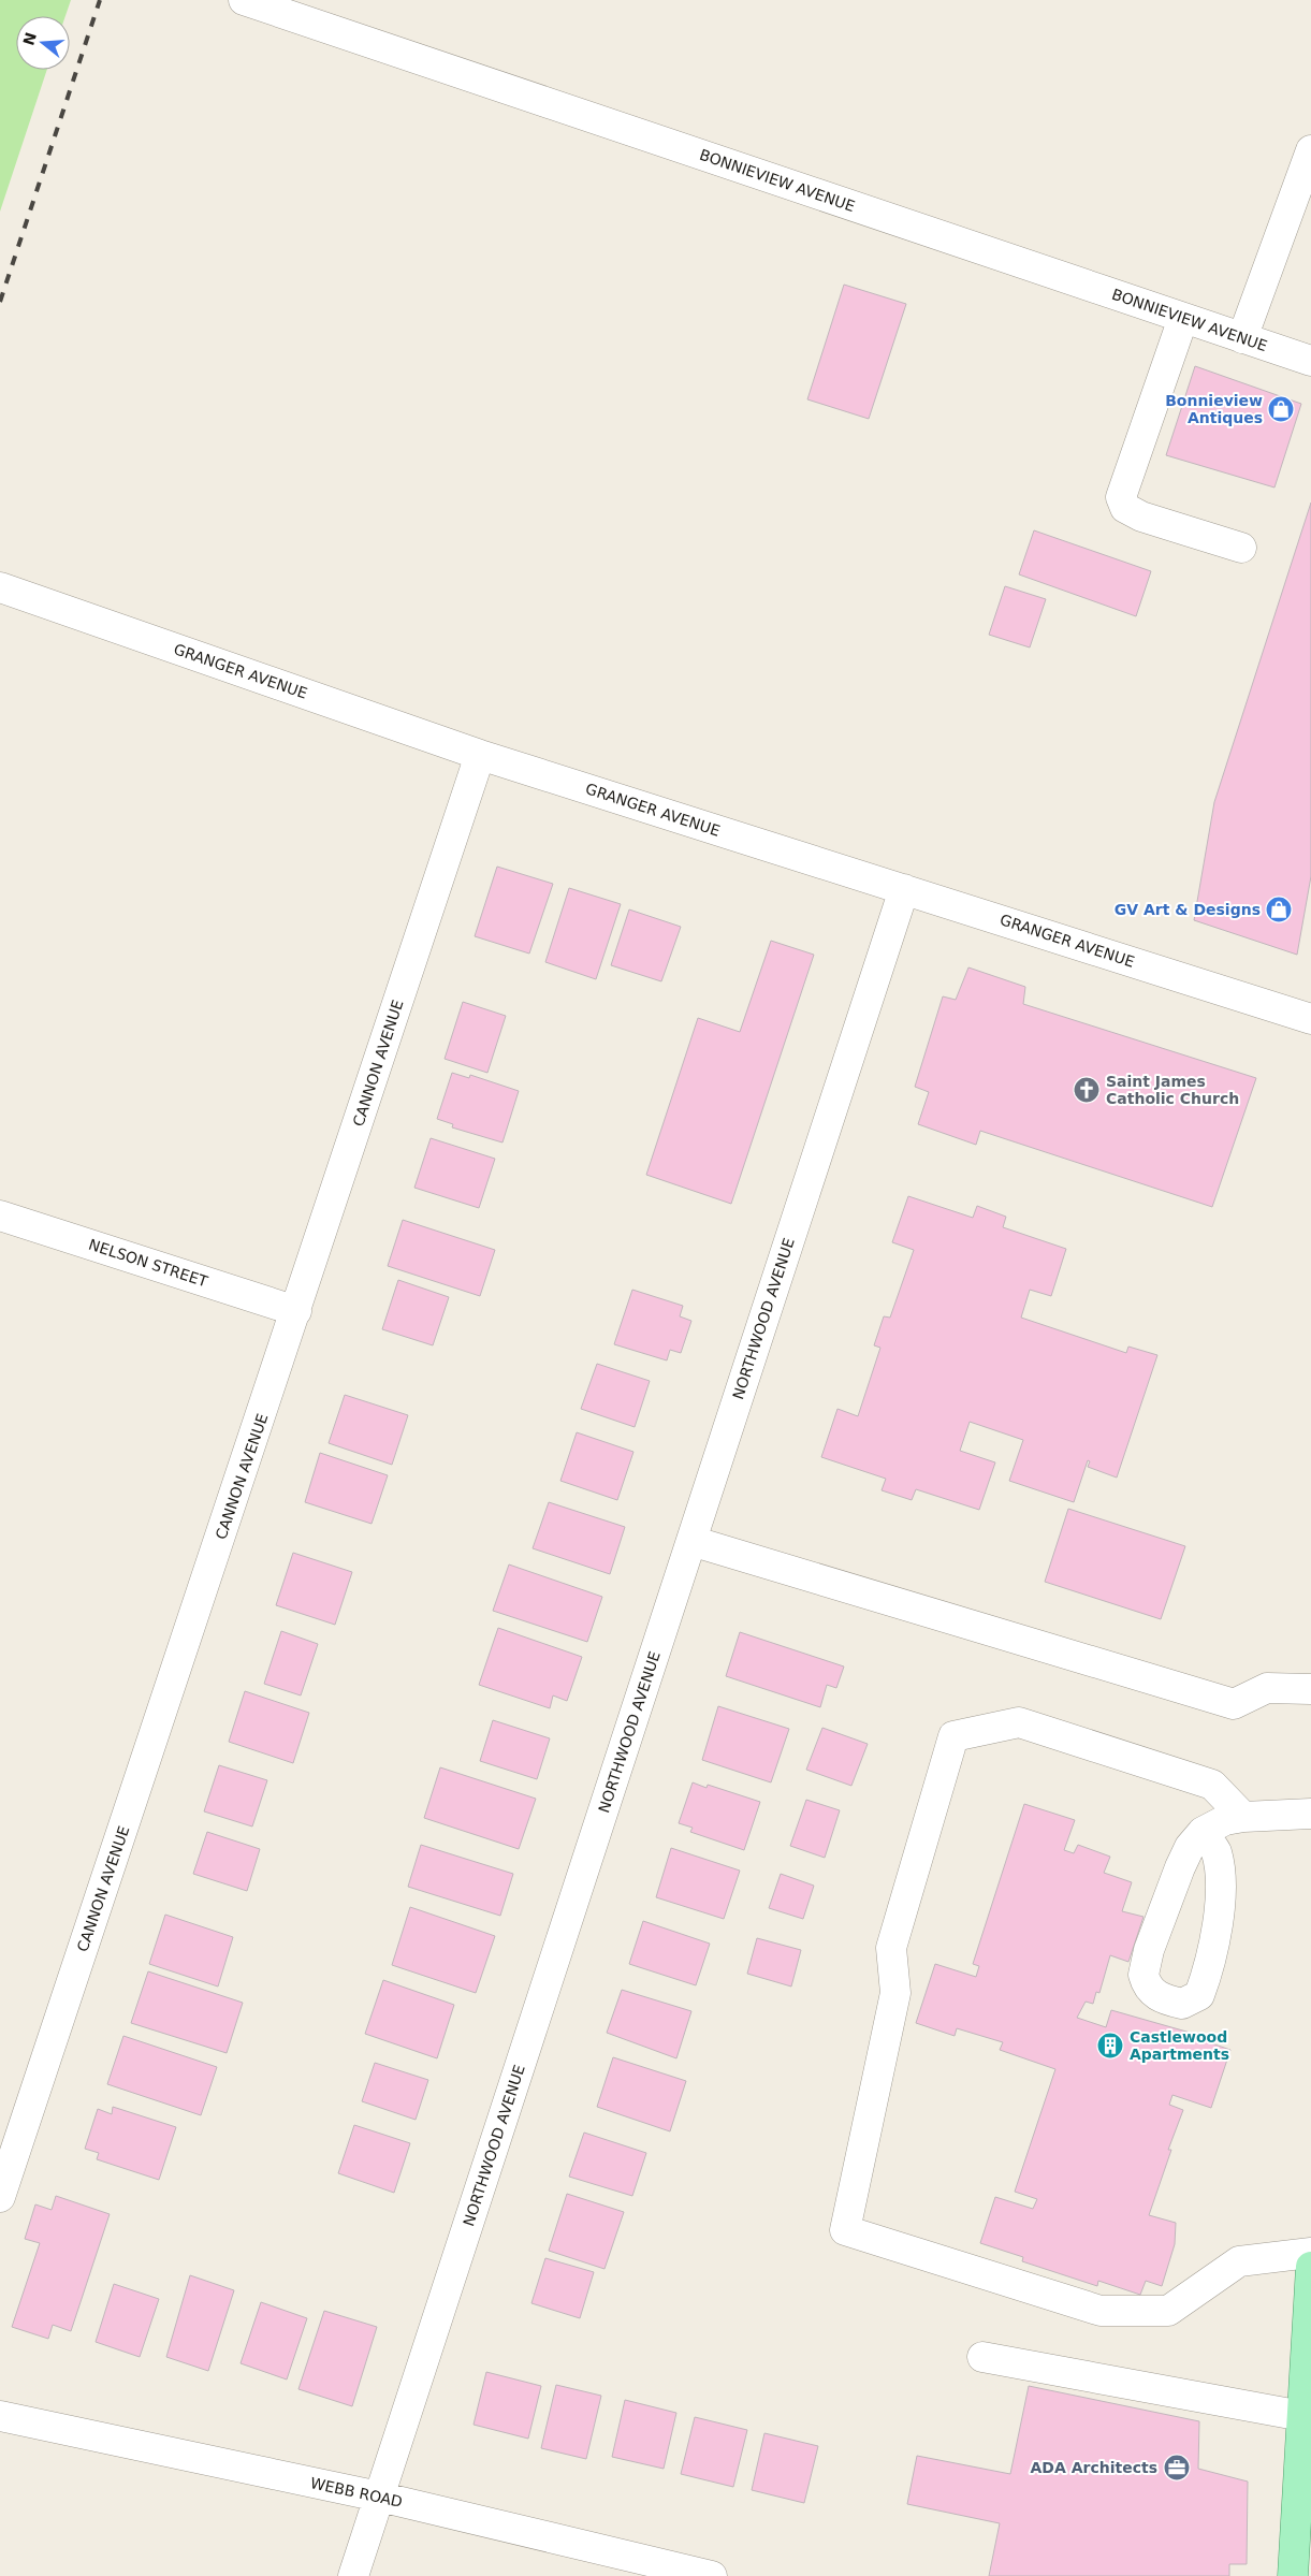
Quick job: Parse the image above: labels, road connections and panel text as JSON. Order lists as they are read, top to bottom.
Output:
{
  "streets": {
    "street": [
      "BONNIEVIEW AVENUE",
      "GRANGER AVENUE",
      "CANNON AVENUE",
      "NELSON STREET",
      "NORTHWOOD AVENUE",
      "WEBB ROAD"
    ]
  },
  "crossings": [
    ["GRANGER AVENUE", "CANNON AVENUE"],
    ["GRANGER AVENUE", "NORTHWOOD AVENUE"],
    ["CANNON AVENUE", "NELSON STREET"],
    ["NORTHWOOD AVENUE", "WEBB ROAD"]
  ],
  "places": {
    "shop": ["Bonnieview Antiques", "GV Art & Designs"],
    "church": ["Saint James Catholic Church"],
    "building": ["Castlewood Apartments"],
    "office": ["ADA Architects"]
  },
  "north": "left"
}
